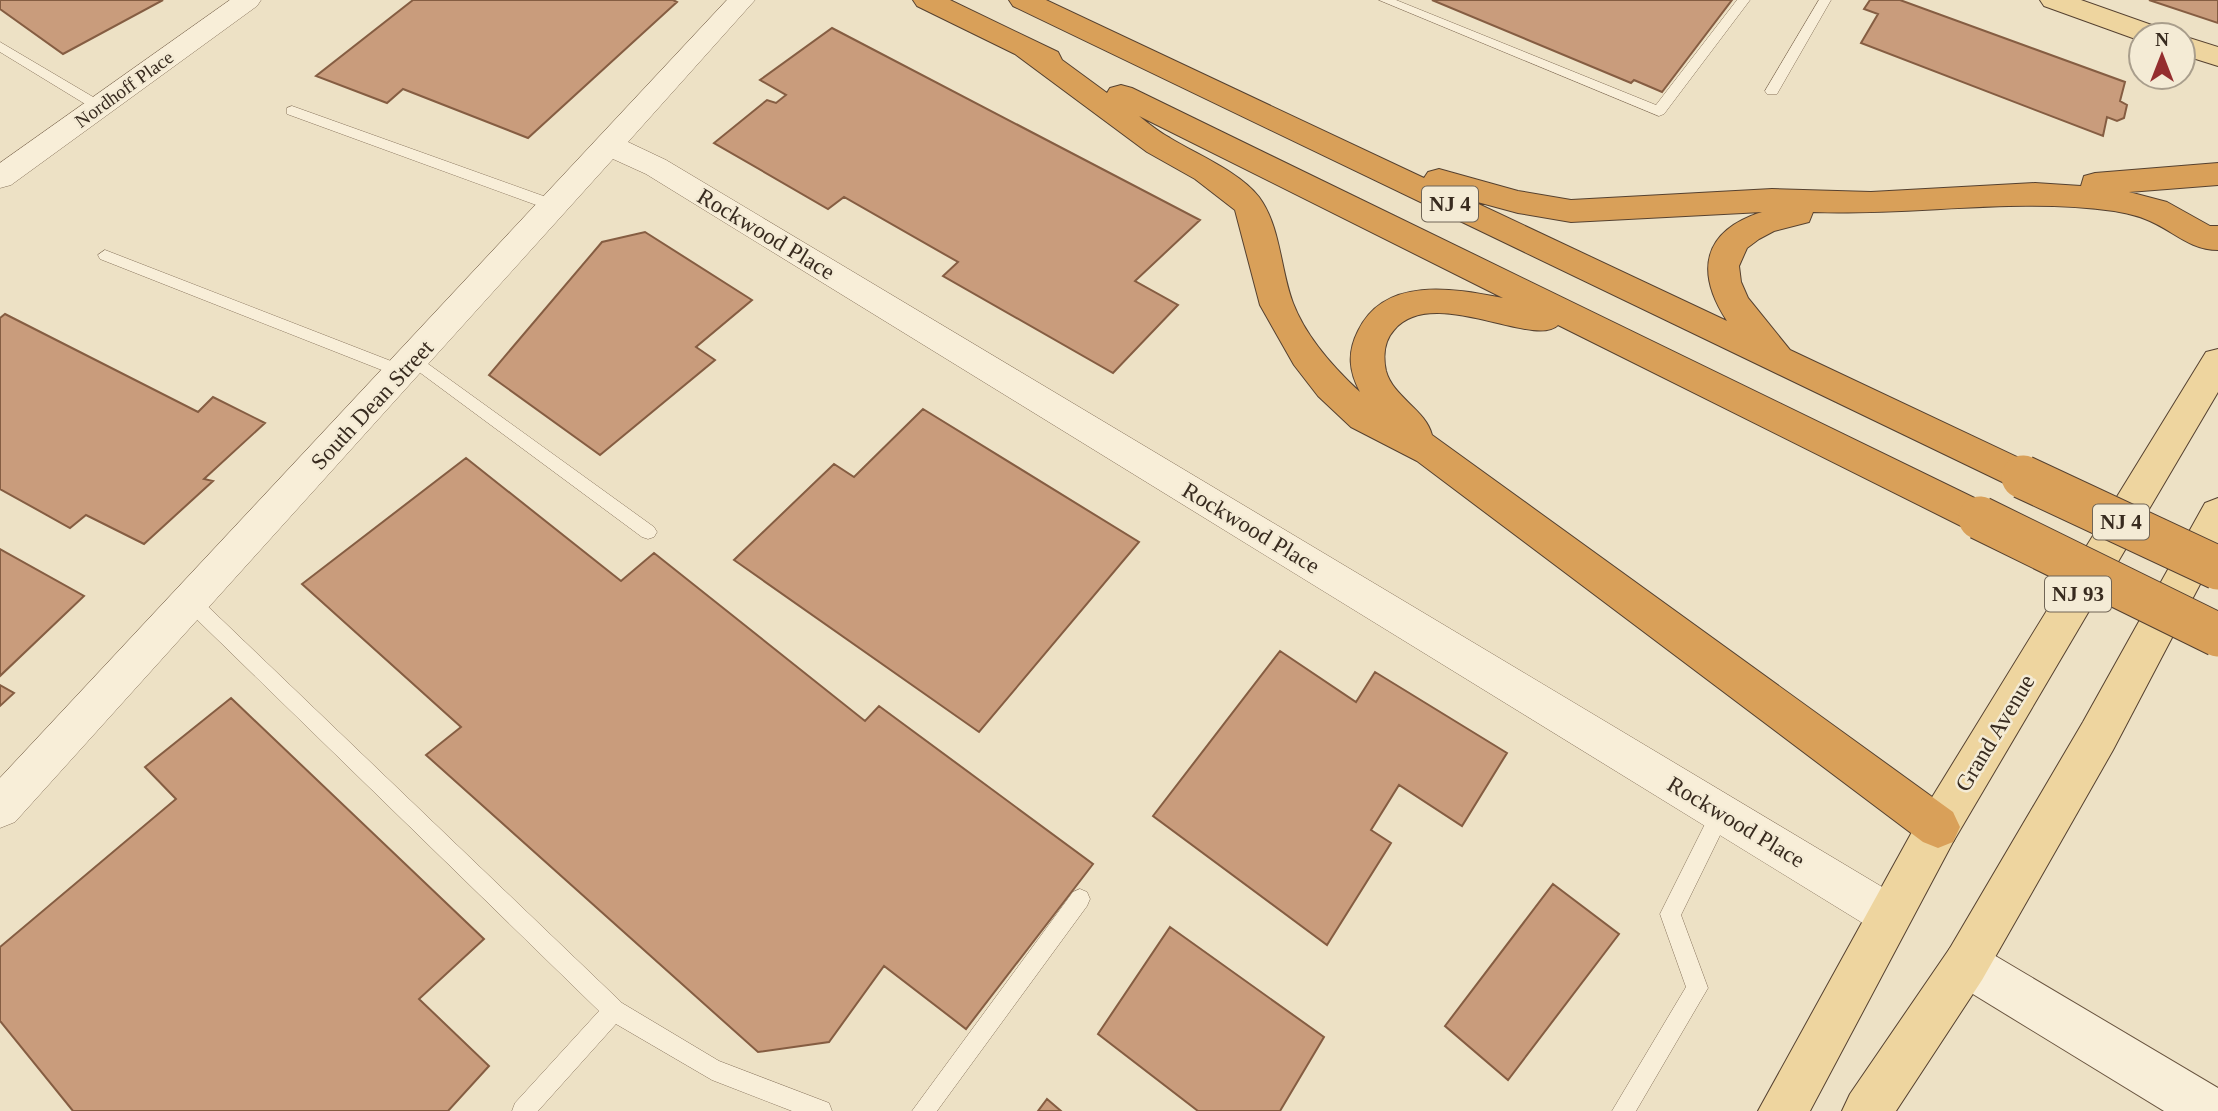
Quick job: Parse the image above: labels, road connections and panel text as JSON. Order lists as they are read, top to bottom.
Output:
{
  "streets": {
    "highway": ["NJ 4"],
    "main road": ["NJ 93", "Grand Avenue"],
    "street": ["Nordhoff Place", "Rockwood Place", "South Dean Street"]
  },
  "crossings": [
    ["Rockwood Place", "South Dean Street"],
    ["Rockwood Place", "Grand Avenue"]
  ],
  "north": "top"
}
